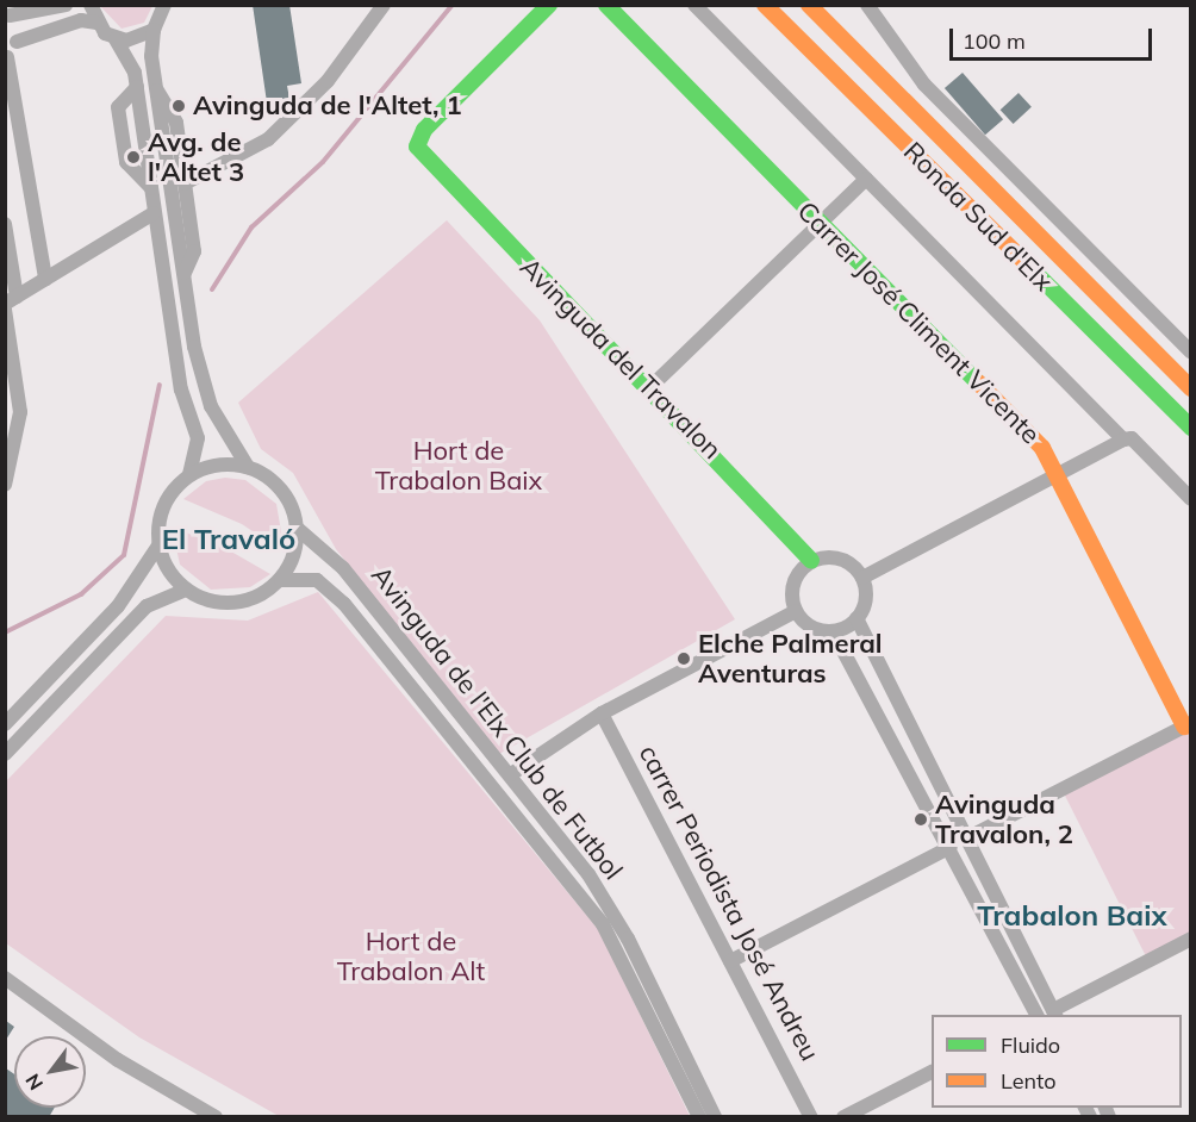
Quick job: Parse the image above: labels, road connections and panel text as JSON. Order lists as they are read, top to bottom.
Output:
{
  "streets": {
    "main road": ["Ronda Sud d'Elx", "Carrer José Climent Vicente", "Avinguda del Travalon"],
    "street": ["Avinguda de l'Elx Club de Futbol", "carrer Periodista José Andreu"]
  },
  "districts": ["El Travaló", "Trabalon Baix"],
  "parks": ["Hort de Trabalon Baix", "Hort de Trabalon Alt"],
  "places": [
    "Avinguda de l'Altet, 1",
    "Avg. de l'Altet 3",
    "Elche Palmeral Aventuras",
    "Avinguda Travalon, 2"
  ],
  "legend": ["Fluido", "Lento"],
  "scale_bar": "100 m",
  "north": "bottom left"
}
